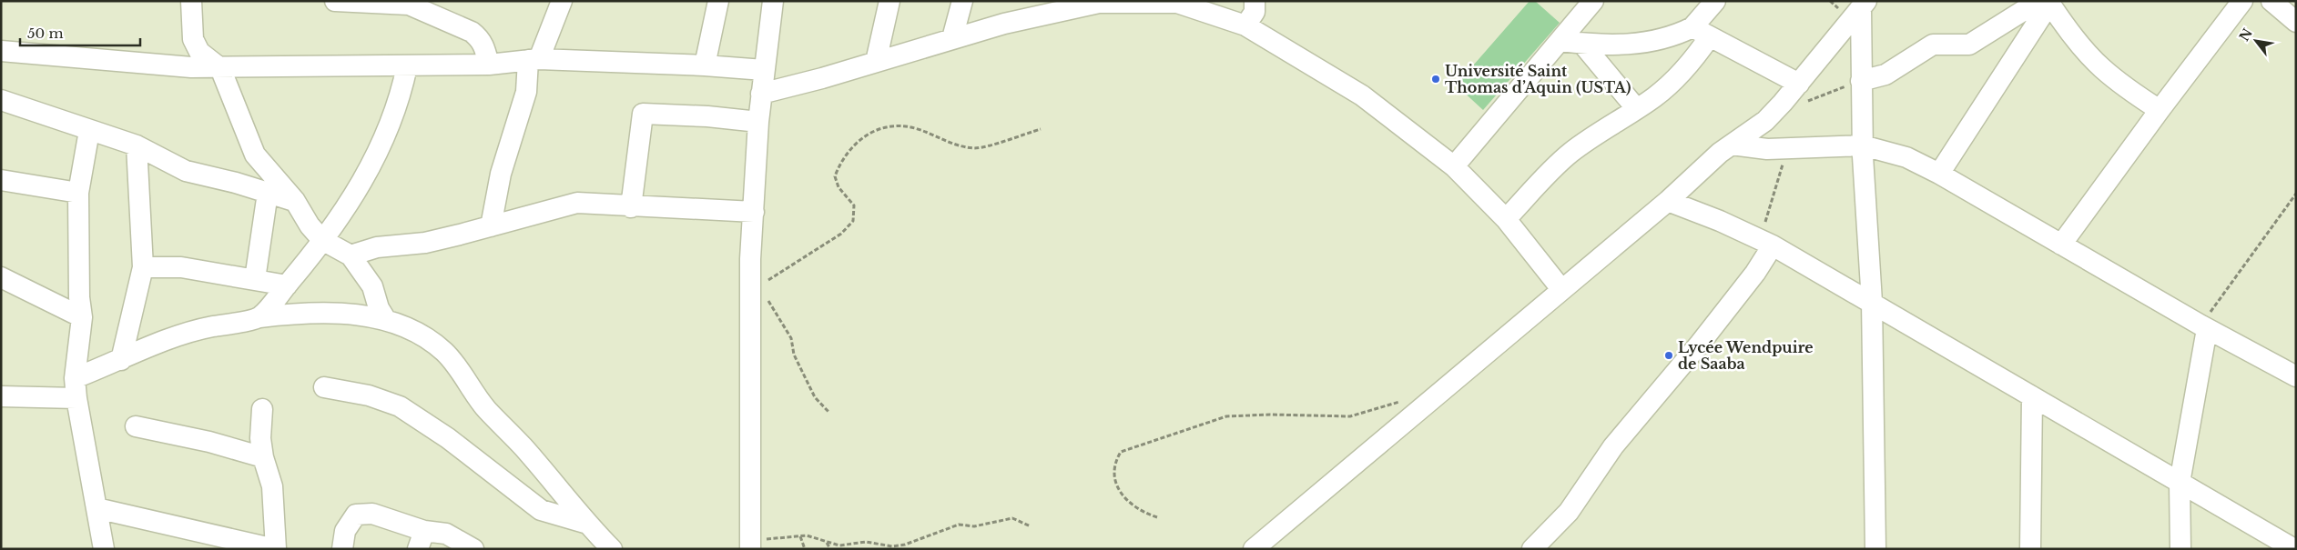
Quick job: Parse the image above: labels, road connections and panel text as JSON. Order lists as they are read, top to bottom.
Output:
{
  "places": ["Université Saint Thomas d’Aquin (USTA)", "Lycée Wendpuire de Saaba"],
  "scale_bar": "50 m",
  "north": "top left"
}
